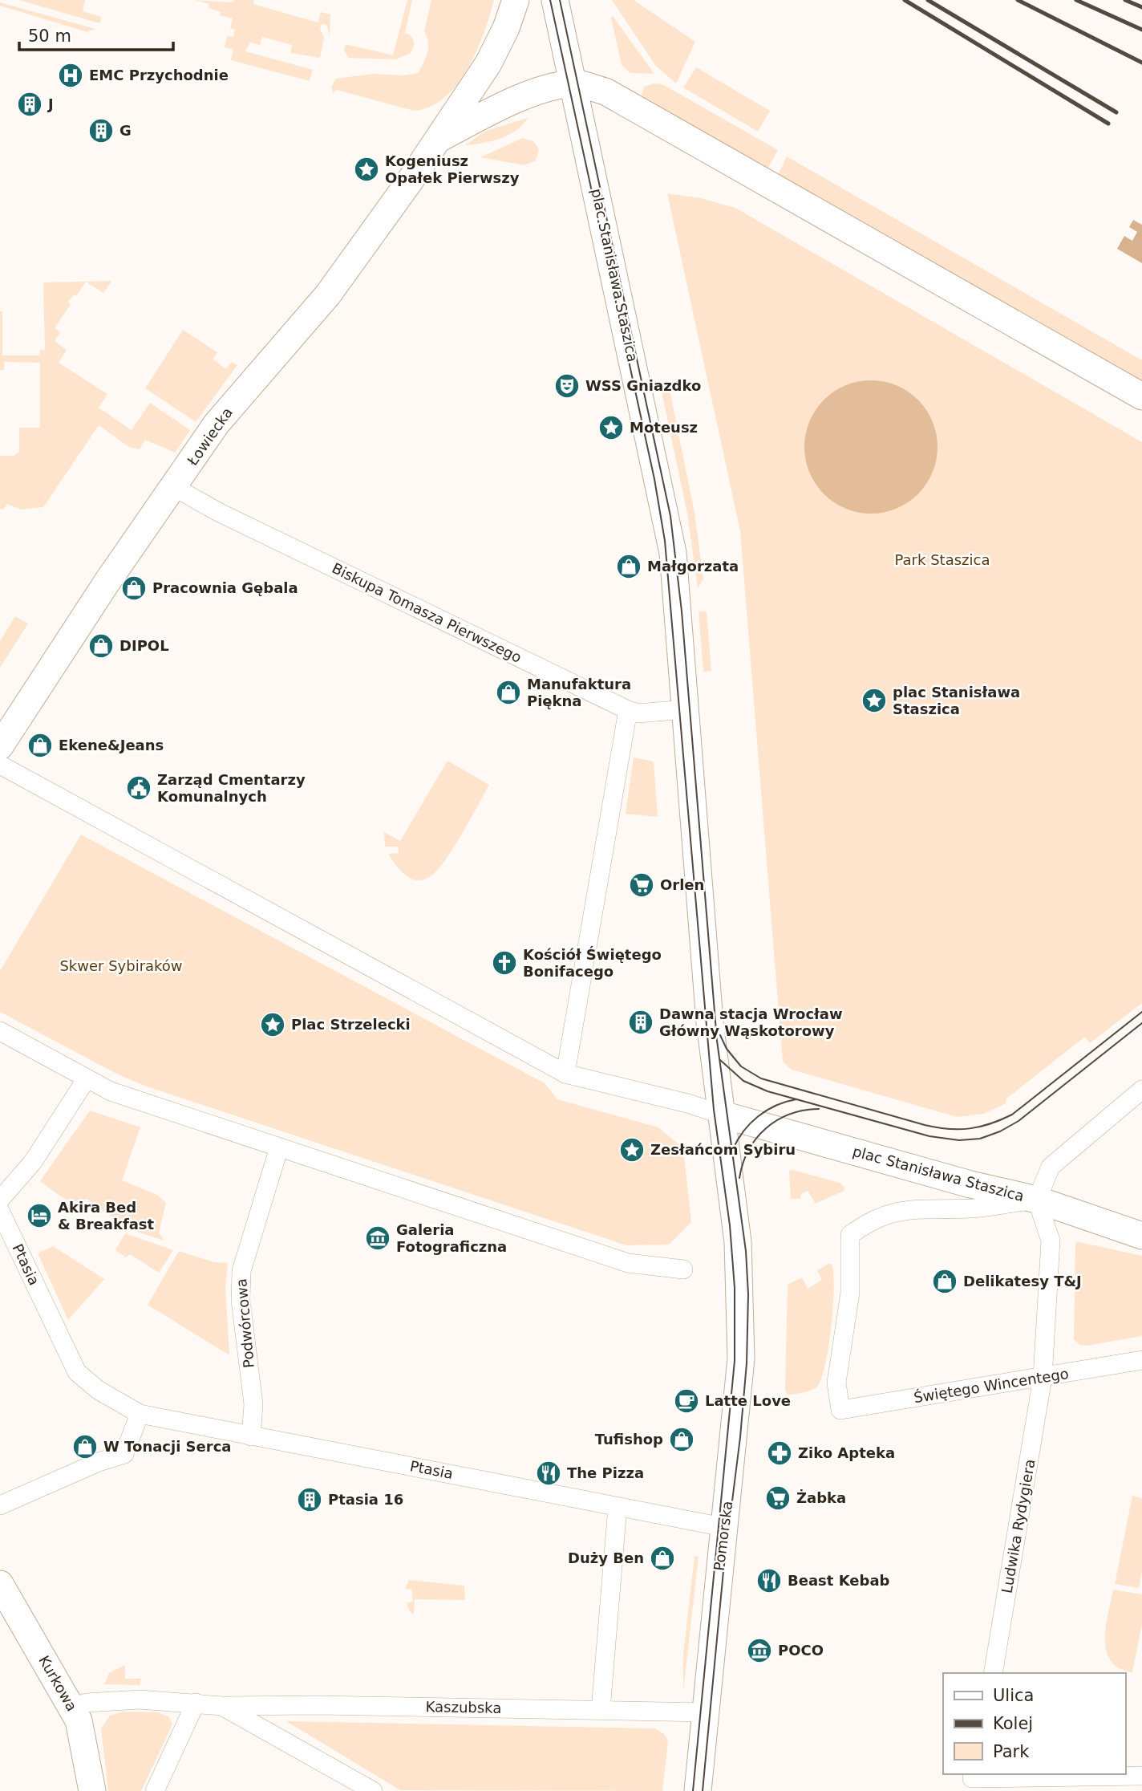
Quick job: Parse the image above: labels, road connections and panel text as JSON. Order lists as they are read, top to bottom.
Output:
{
  "streets": {
    "street": [
      "plac Stanisława Staszica",
      "Łowiecka",
      "Biskupa Tomasza Pierwszego",
      "Ptasia",
      "Podwórcowa",
      "Świętego Wincentego",
      "Ludwika Rydygiera",
      "Pomorska",
      "Kurkowa",
      "Kaszubska"
    ]
  },
  "crossings": [
    ["plac Stanisława Staszica", "Łowiecka"],
    ["plac Stanisława Staszica", "Biskupa Tomasza Pierwszego"],
    ["plac Stanisława Staszica", "Świętego Wincentego"],
    ["plac Stanisława Staszica", "Ludwika Rydygiera"],
    ["plac Stanisława Staszica", "Pomorska"],
    ["Łowiecka", "Biskupa Tomasza Pierwszego"],
    ["Ptasia", "Podwórcowa"],
    ["Ptasia", "Pomorska"],
    ["Świętego Wincentego", "Ludwika Rydygiera"],
    ["Pomorska", "Kaszubska"],
    ["Kurkowa", "Kaszubska"]
  ],
  "parks": ["Park Staszica", "Skwer Sybiraków"],
  "places": {
    "hospital": ["EMC Przychodnie"],
    "building": [
      "J",
      "G",
      "Dawna stacja Wrocław Główny Wąskotorowy",
      "Ptasia 16"
    ],
    "place": [
      "Kogeniusz Opałek Pierwszy",
      "Moteusz",
      "plac Stanisława Staszica",
      "Plac Strzelecki",
      "Zesłańcom Sybiru"
    ],
    "theatre": ["WSS Gniazdko"],
    "shop": [
      "Małgorzata",
      "Pracownia Gębala",
      "DIPOL",
      "Manufaktura Piękna",
      "Ekene&Jeans",
      "Delikatesy T&J",
      "Tufishop",
      "W Tonacji Serca",
      "Duży Ben"
    ],
    "public building": ["Zarząd Cmentarzy Komunalnych"],
    "supermarket": ["Orlen", "Żabka"],
    "church": ["Kościół Świętego Bonifacego"],
    "hotel": ["Akira Bed & Breakfast"],
    "museum": ["Galeria Fotograficzna", "POCO"],
    "cafe": ["Latte Love"],
    "pharmacy": ["Ziko Apteka"],
    "restaurant": ["The Pizza", "Beast Kebab"]
  },
  "legend": ["Ulica", "Kolej", "Park"],
  "scale_bar": "50 m"
}
